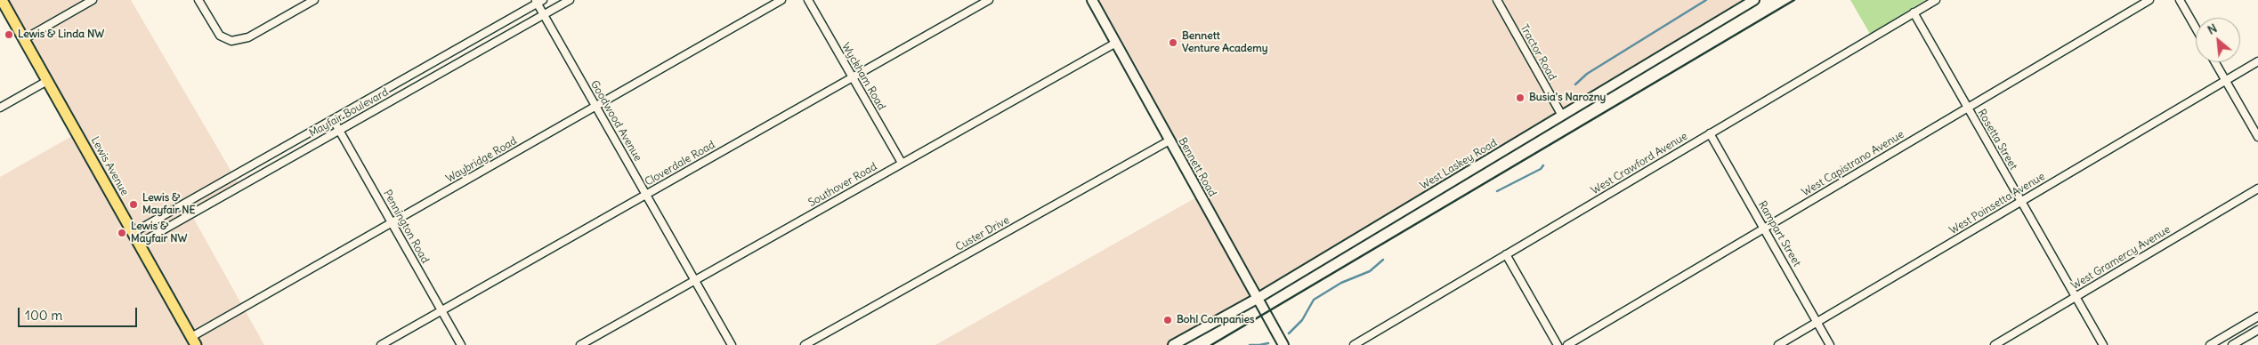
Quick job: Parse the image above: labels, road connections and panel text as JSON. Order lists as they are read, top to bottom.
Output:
{
  "streets": {
    "main road": ["West Laskey Road", "Lewis Avenue", "Bennett Road"],
    "street": [
      "Tractor Road",
      "Wyckham Road",
      "Mayfair Boulevard",
      "Goodwood Avenue",
      "Rosetta Street",
      "Waybridge Road",
      "Cloverdale Road",
      "West Crawford Avenue",
      "West Capistrano Avenue",
      "Southover Road",
      "West Poinsetta Avenue",
      "Pennington Road",
      "Custer Drive",
      "Rampart Street",
      "West Gramercy Avenue"
    ]
  },
  "crossings": [
    ["Tractor Road", "West Laskey Road"],
    ["Wyckham Road", "Cloverdale Road"],
    ["Wyckham Road", "Southover Road"],
    ["Mayfair Boulevard", "Goodwood Avenue"],
    ["Mayfair Boulevard", "Lewis Avenue"],
    ["Mayfair Boulevard", "Pennington Road"],
    ["Goodwood Avenue", "Waybridge Road"],
    ["Goodwood Avenue", "Cloverdale Road"],
    ["Goodwood Avenue", "Southover Road"],
    ["Rosetta Street", "West Crawford Avenue"],
    ["Rosetta Street", "West Capistrano Avenue"],
    ["Rosetta Street", "West Poinsetta Avenue"],
    ["Rosetta Street", "West Gramercy Avenue"],
    ["Waybridge Road", "Lewis Avenue"],
    ["Waybridge Road", "Pennington Road"],
    ["Cloverdale Road", "Pennington Road"],
    ["West Crawford Avenue", "Rampart Street"],
    ["West Capistrano Avenue", "Rampart Street"],
    ["West Laskey Road", "Bennett Road"],
    ["Bennett Road", "Southover Road"],
    ["Bennett Road", "Custer Drive"],
    ["West Poinsetta Avenue", "Rampart Street"]
  ],
  "places": [
    "Lewis & Linda NW",
    "Bennett Venture Academy",
    "Busia's Narozny",
    "Lewis & Mayfair NE",
    "Lewis & Mayfair NW",
    "Bohl Companies"
  ],
  "scale_bar": "100 m",
  "north": "top left"
}
